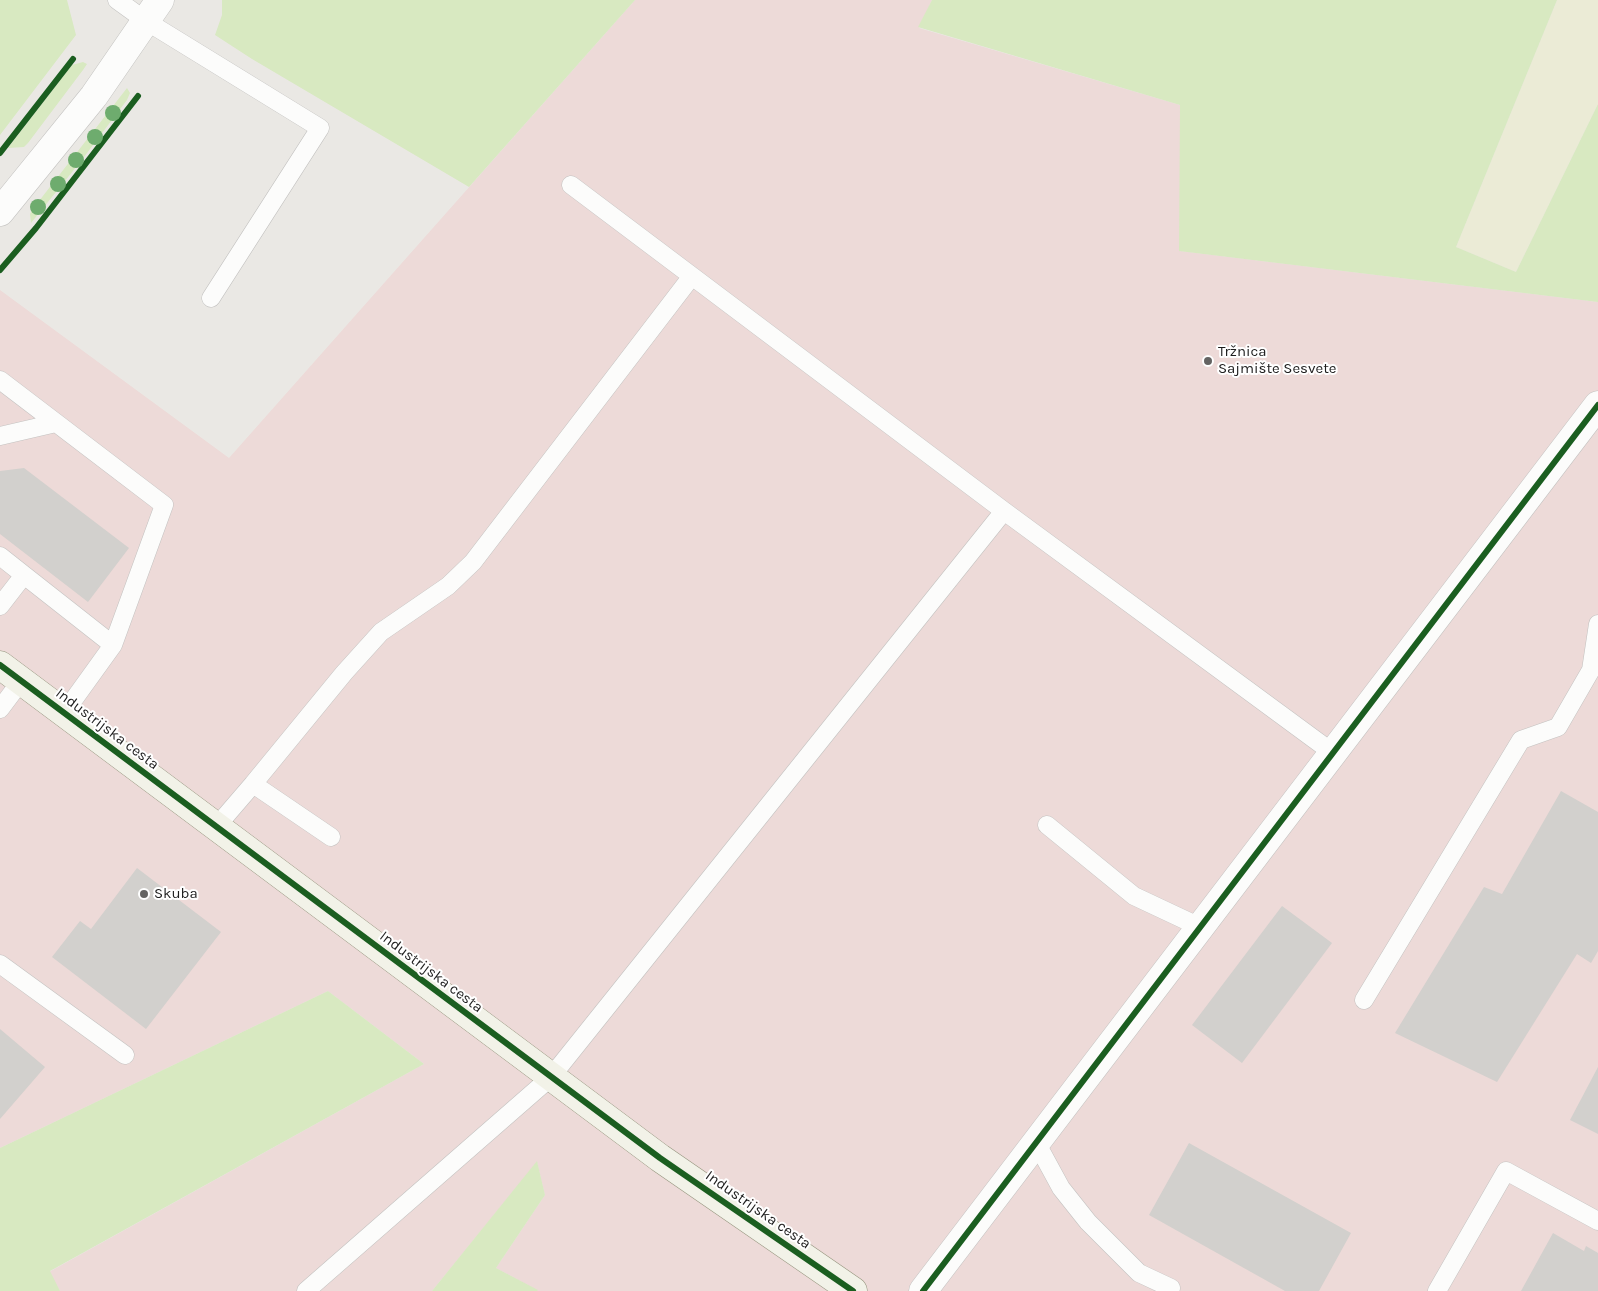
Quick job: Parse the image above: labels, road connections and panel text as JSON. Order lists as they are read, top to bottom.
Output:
{
  "streets": {
    "street": ["Industrijska cesta"]
  },
  "places": ["Tržnica Sajmište Sesvete", "Skuba"]
}
